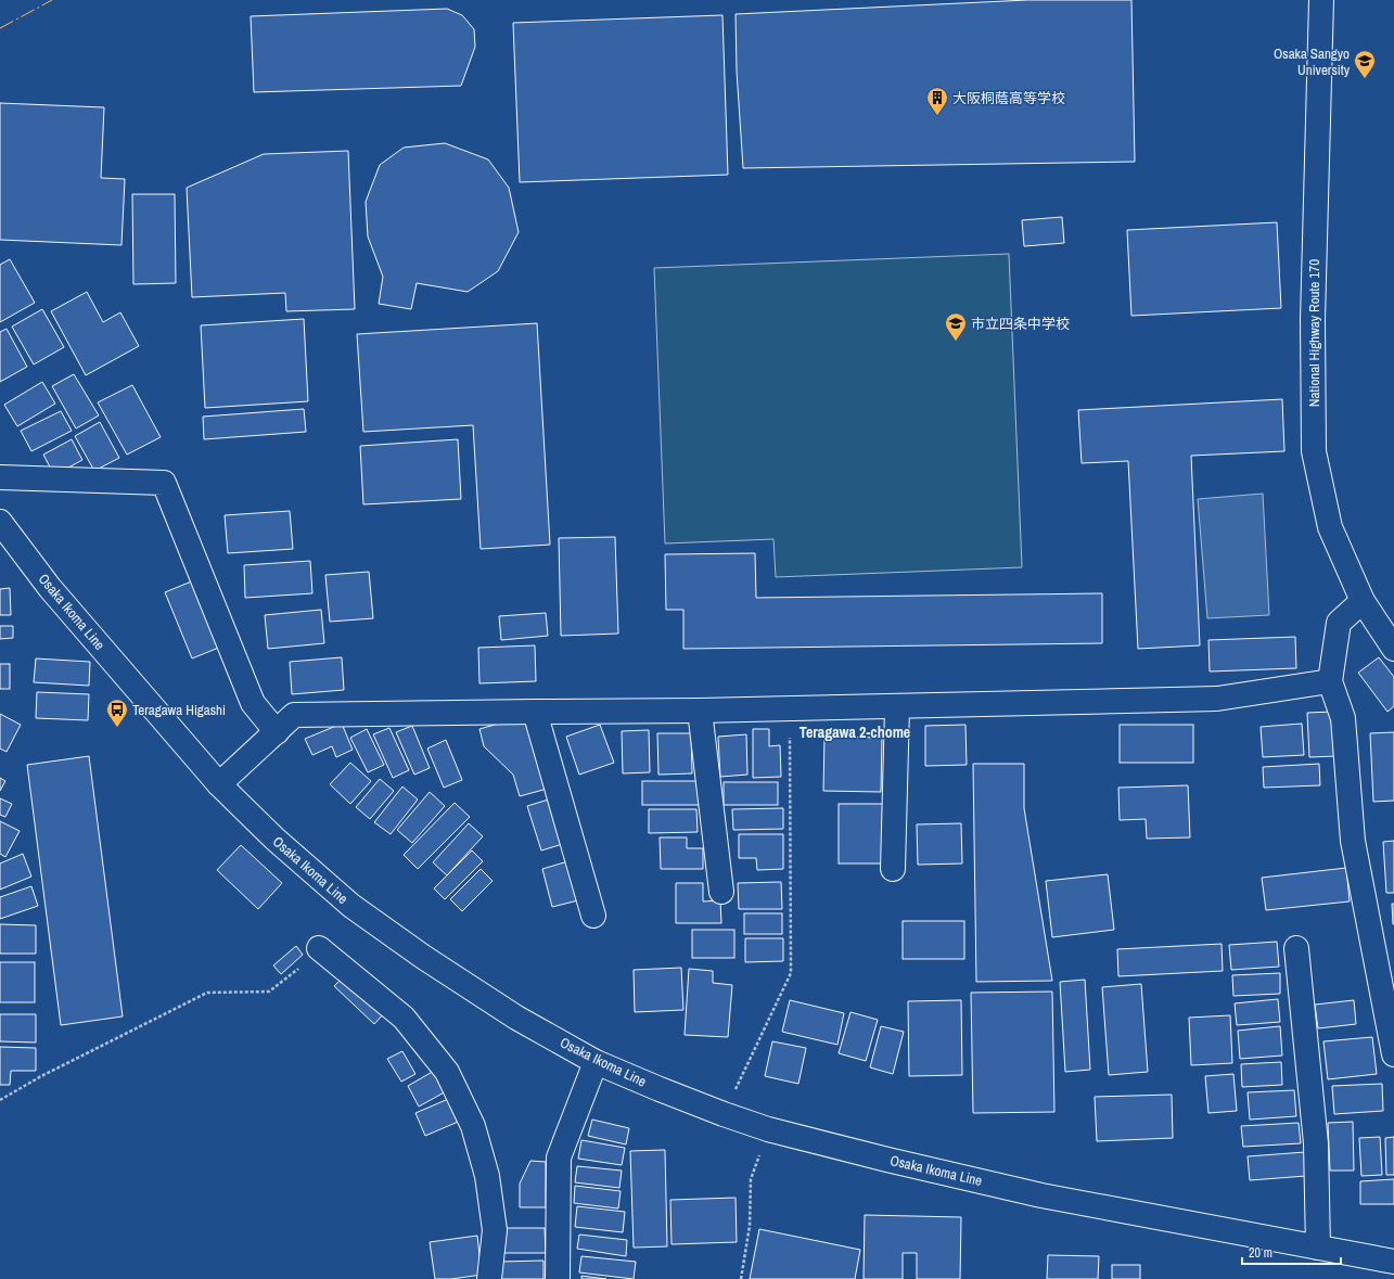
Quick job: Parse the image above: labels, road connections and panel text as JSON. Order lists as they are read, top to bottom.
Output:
{
  "streets": {
    "main road": ["National Highway Route 170", "Osaka Ikoma Line"]
  },
  "districts": ["Teragawa 2-chome"],
  "places": {
    "school or university": ["Osaka Sangyo University", "市立四条中学校"],
    "building": ["大阪桐蔭高等学校"],
    "bus stop": ["Teragawa Higashi"]
  },
  "scale_bar": "20 m"
}
